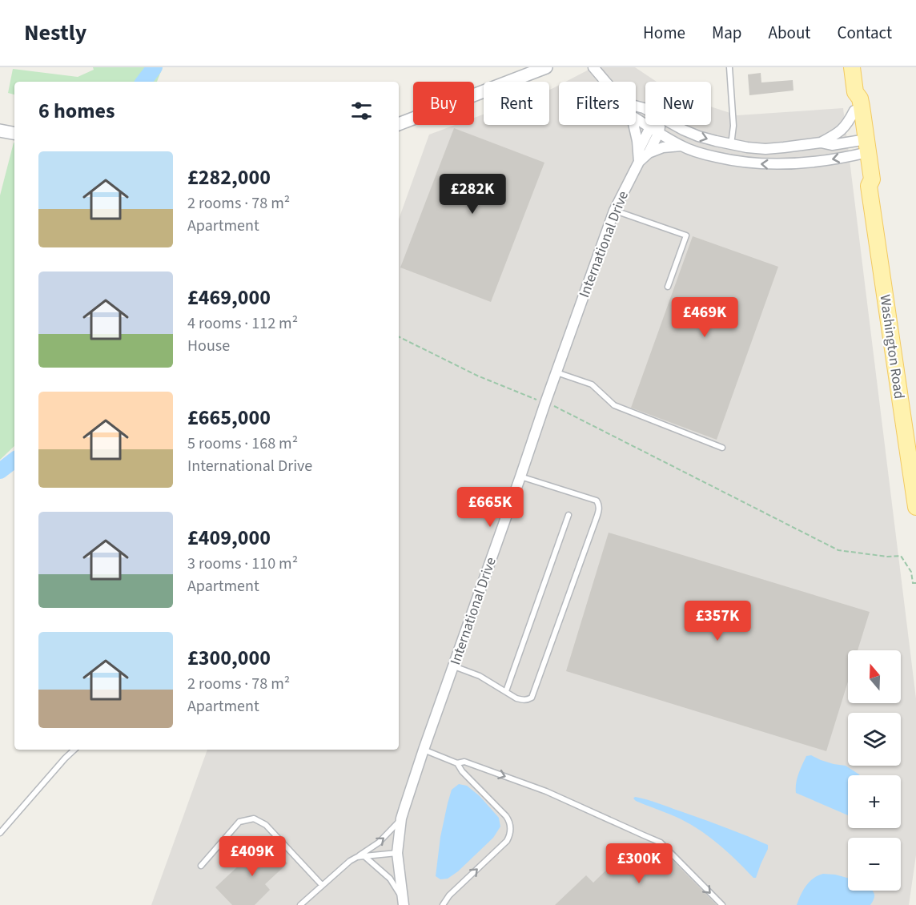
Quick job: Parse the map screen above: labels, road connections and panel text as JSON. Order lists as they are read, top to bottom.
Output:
{
  "streets": {
    "main road": ["Washington Road"],
    "street": ["International Drive"]
  },
  "crossings": [
    ["International Drive", "Washington Road"]
  ],
  "north": "top",
  "page": {
    "header": "Nestly",
    "nav": [
      "Home",
      "Map",
      "About",
      "Contact"
    ],
    "chip": [
      "Buy",
      "Rent",
      "Filters",
      "New"
    ],
    "heading": "6 homes",
    "list": [
      {
        "name": "£282,000",
        "note": "2 rooms · 78 m² · Apartment"
      },
      {
        "name": "£469,000",
        "note": "4 rooms · 112 m² · House"
      },
      {
        "name": "£665,000",
        "note": "5 rooms · 168 m² · International Drive"
      },
      {
        "name": "£409,000",
        "note": "3 rooms · 110 m² · Apartment"
      },
      {
        "name": "£300,000",
        "note": "2 rooms · 78 m² · Apartment"
      }
    ],
    "price": [
      "£282K",
      "£469K",
      "£665K",
      "£357K",
      "£409K",
      "£300K"
    ],
    "map_buttons": ["+", "−"]
  }
}
